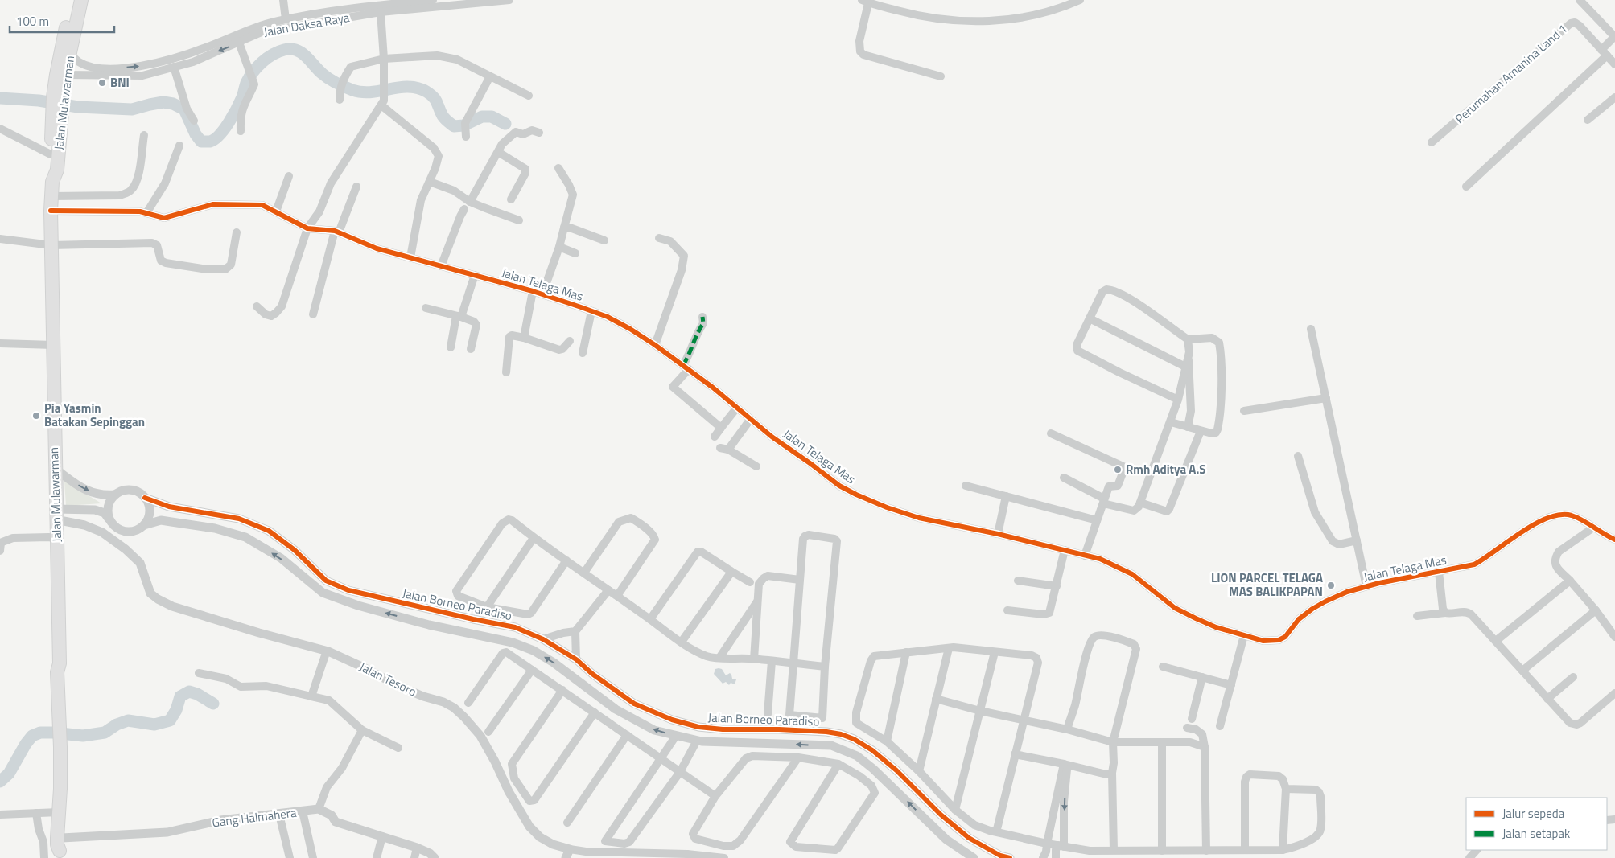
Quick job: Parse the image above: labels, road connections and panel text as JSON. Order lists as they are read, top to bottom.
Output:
{
  "streets": {
    "highway": ["Jalan Mulawarman"],
    "street": [
      "Jalan Daksa Raya",
      "Perumahan Amanina Land 1",
      "Jalan Telaga Mas",
      "Jalan Borneo Paradiso",
      "Jalan Tesoro",
      "Gang Halmahera"
    ]
  },
  "crossings": [
    ["Jalan Daksa Raya", "Jalan Mulawarman"],
    ["Jalan Mulawarman", "Jalan Telaga Mas"],
    ["Jalan Mulawarman", "Jalan Tesoro"],
    ["Jalan Mulawarman", "Gang Halmahera"]
  ],
  "places": [
    "BNI",
    "Pia Yasmin Batakan Sepinggan",
    "Rmh Aditya A.S",
    "LION PARCEL TELAGA MAS BALIKPAPAN"
  ],
  "legend": ["Jalur sepeda", "Jalan setapak"],
  "scale_bar": "100 m"
}
